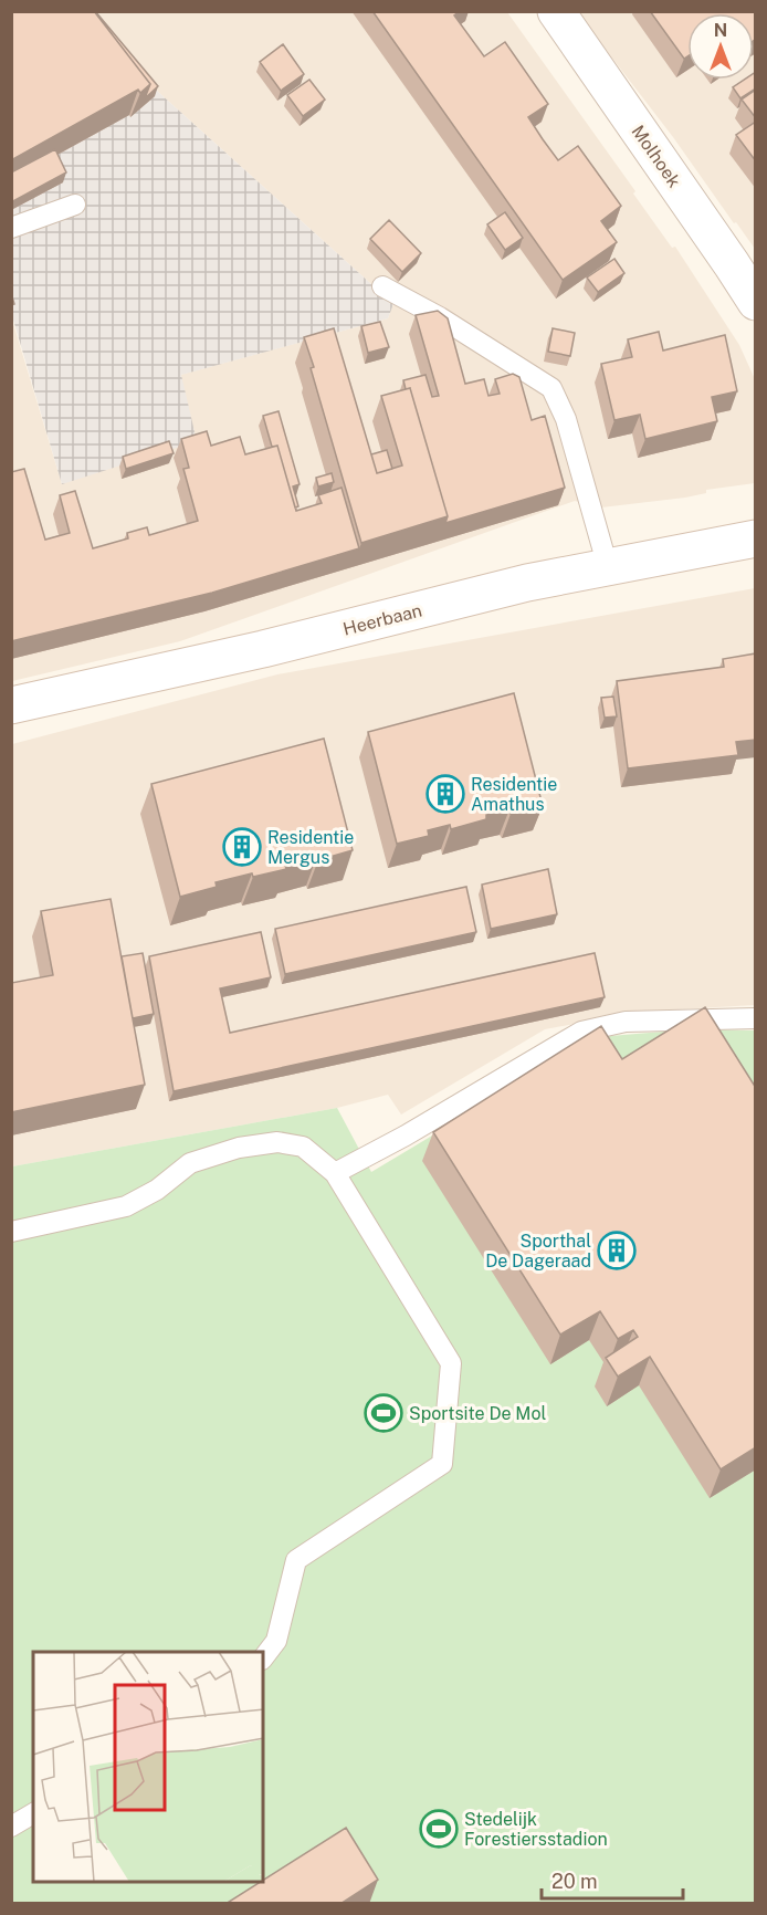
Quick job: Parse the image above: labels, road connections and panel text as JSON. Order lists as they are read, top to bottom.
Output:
{
  "streets": {
    "street": ["Molhoek", "Heerbaan"]
  },
  "places": {
    "building": ["Residentie Amathus", "Residentie Mergus", "Sporthal De Dageraad"],
    "sports": ["Sportsite De Mol", "Stedelijk Forestiersstadion"]
  },
  "scale_bar": "20 m",
  "north": "top"
}
